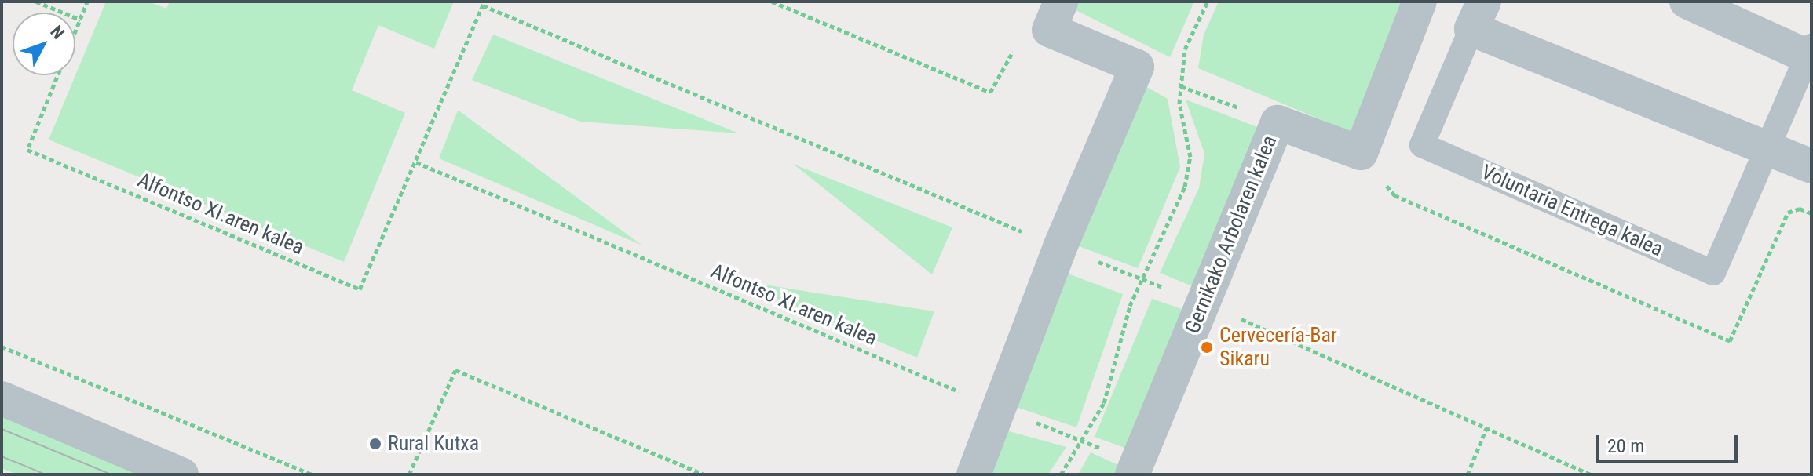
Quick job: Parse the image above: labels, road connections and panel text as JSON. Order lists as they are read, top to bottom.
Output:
{
  "streets": {
    "street": ["Voluntaria Entrega kalea", "Gernikako Arbolaren kalea"],
    "path": ["Alfontso XI.aren kalea"]
  },
  "crossings": [
    ["Alfontso XI.aren kalea", "Gernikako Arbolaren kalea"]
  ],
  "places": ["Cervecería-Bar Sikaru", "Rural Kutxa"],
  "scale_bar": "20 m",
  "north": "top right"
}
